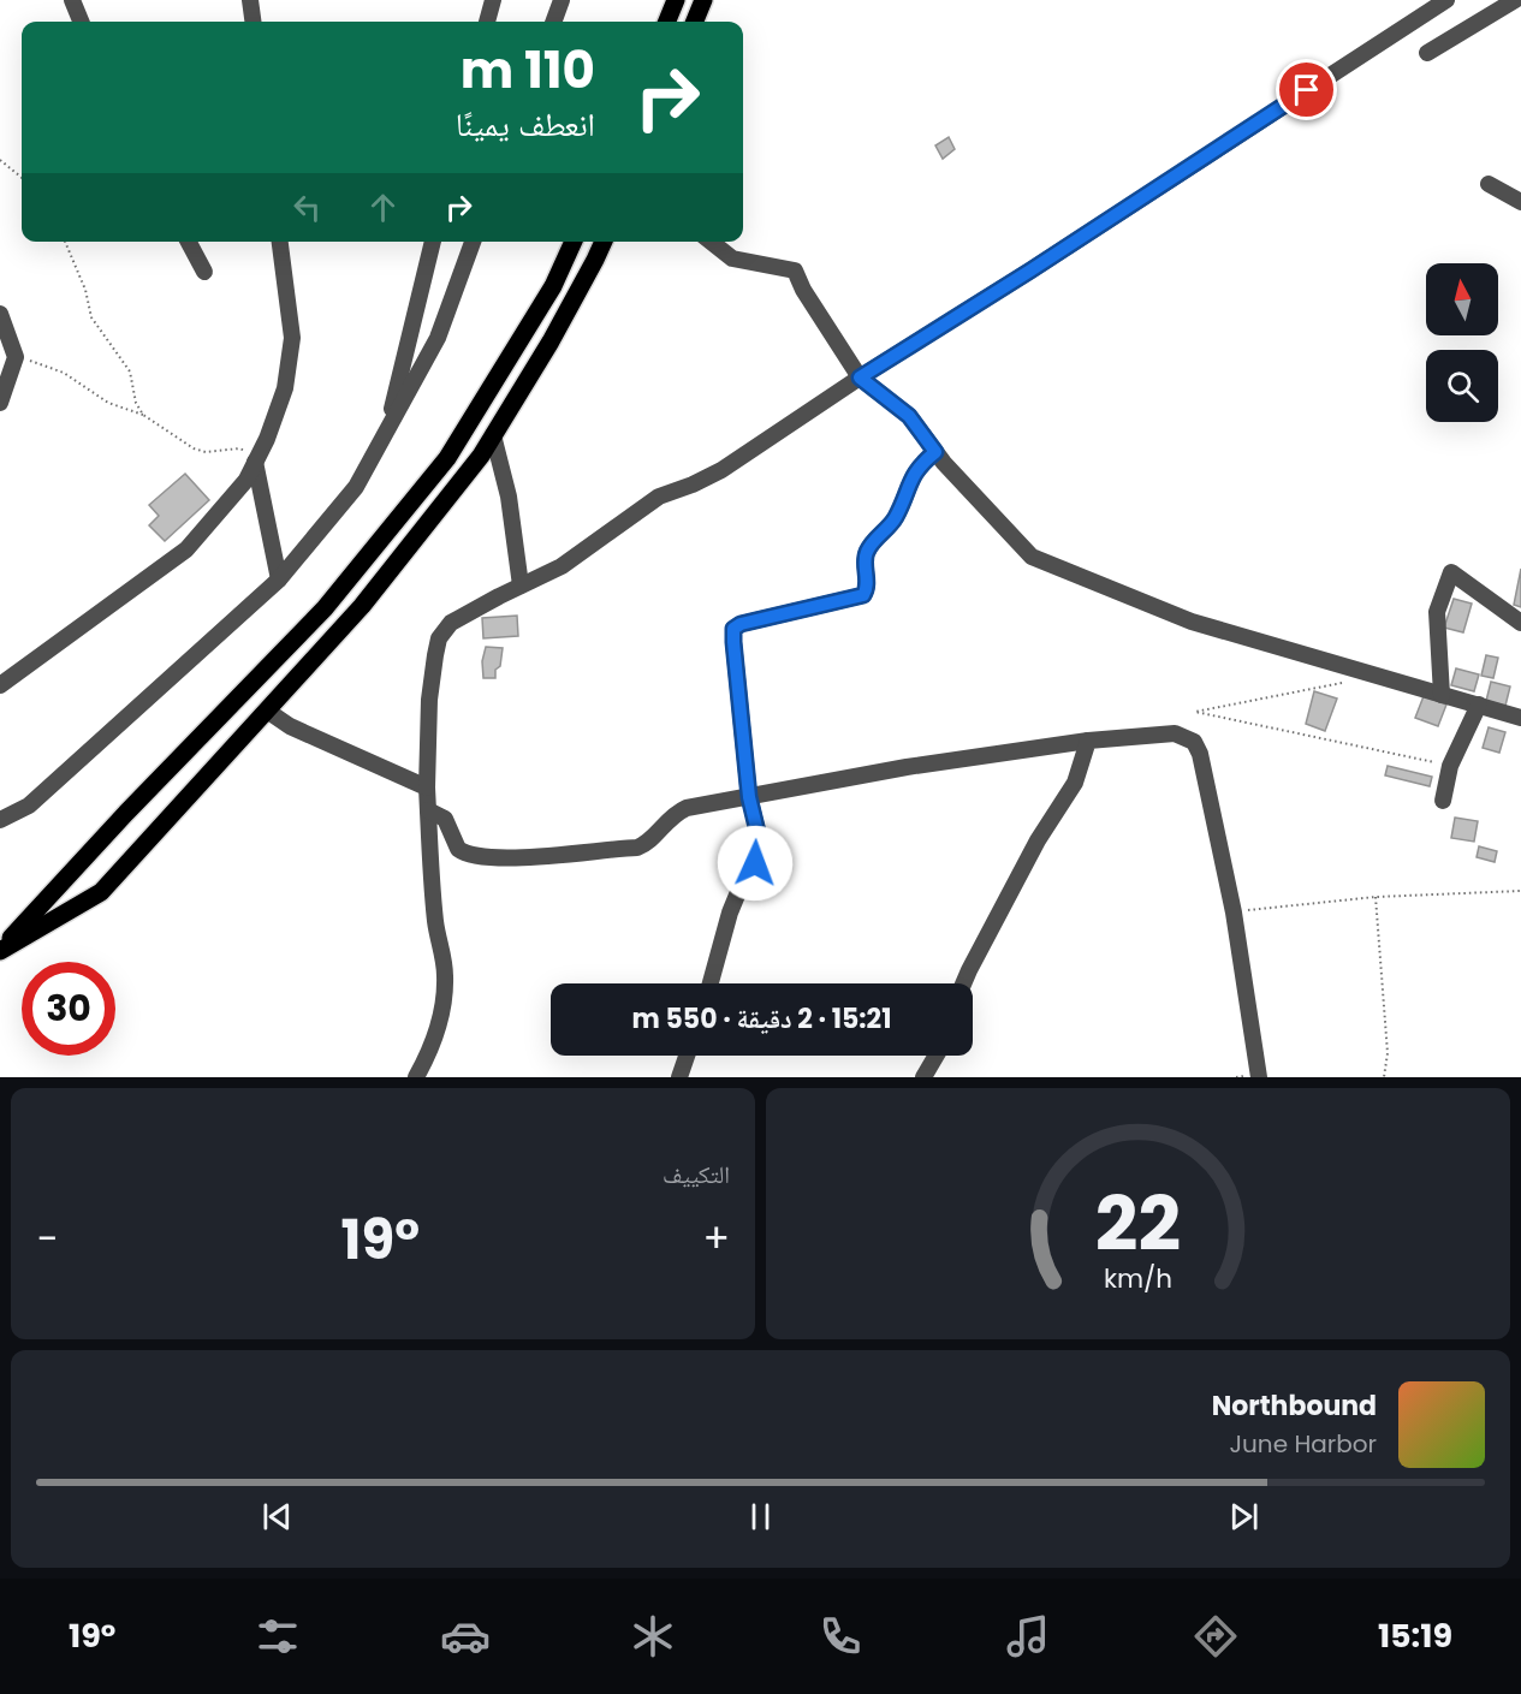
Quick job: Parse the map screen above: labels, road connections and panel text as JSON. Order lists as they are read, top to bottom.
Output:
{
  "north": "top",
  "page": {
    "turn": ["110 m", "انعطف يمينًا"],
    "limit": "30",
    "trip": "15:21 · 2 دقيقة · 550 m",
    "tile": "التكييف",
    "heat": ["−", "19°", "+"],
    "song": ["Northbound", "June Harbor"],
    "tabs": ["15:19", "19°"],
    "gauge": ["22", "km/h"]
  }
}
